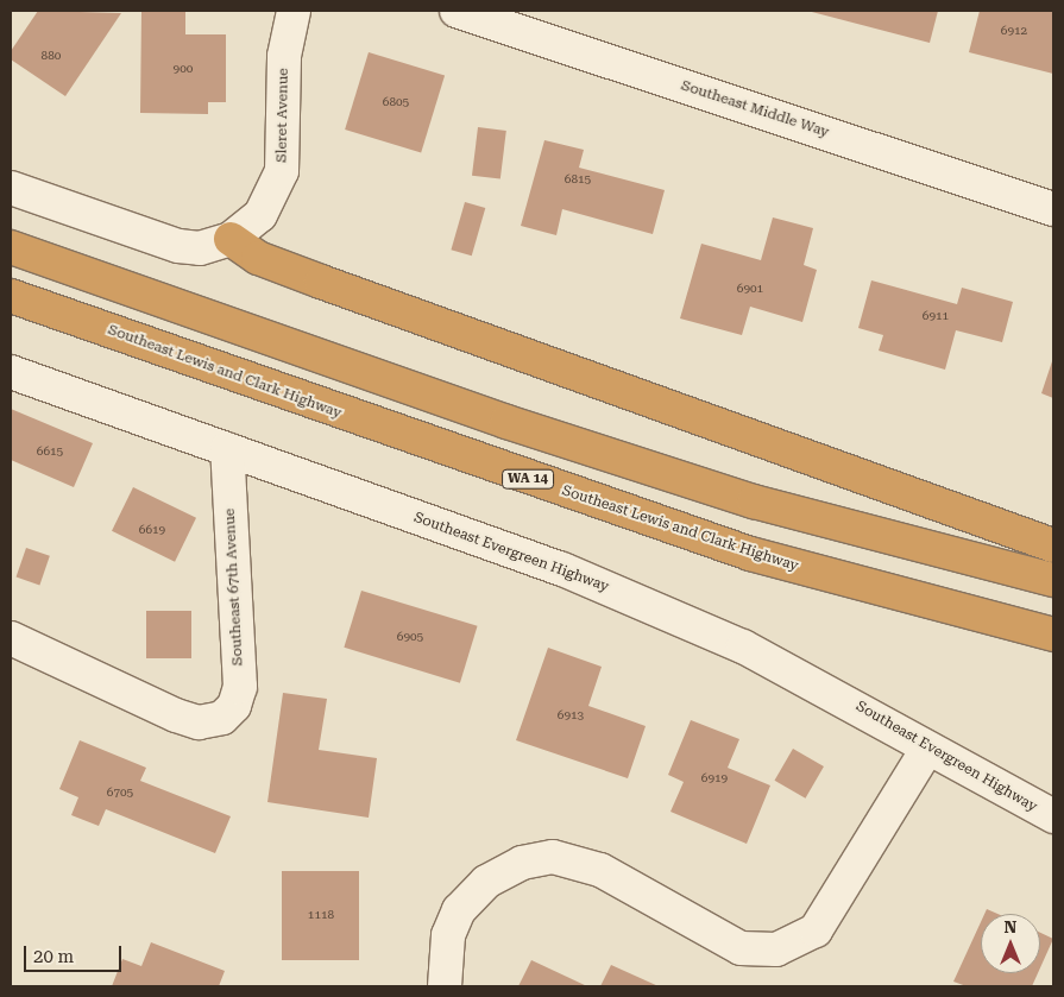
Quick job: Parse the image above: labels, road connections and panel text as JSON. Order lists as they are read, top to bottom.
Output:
{
  "streets": {
    "highway": ["Southeast Lewis and Clark Highway", "WA 14"],
    "street": [
      "Southeast Middle Way",
      "Sleret Avenue",
      "Southeast Evergreen Highway",
      "Southeast 67th Avenue"
    ]
  },
  "crossings": [
    ["Southeast Evergreen Highway", "Southeast 67th Avenue"]
  ],
  "house_numbers": [
    "6912",
    "880",
    "900",
    "6805",
    "6815",
    "6901",
    "6911",
    "6615",
    "6619",
    "6905",
    "6913",
    "6919",
    "6705",
    "1118"
  ],
  "scale_bar": "20 m",
  "north": "top"
}
